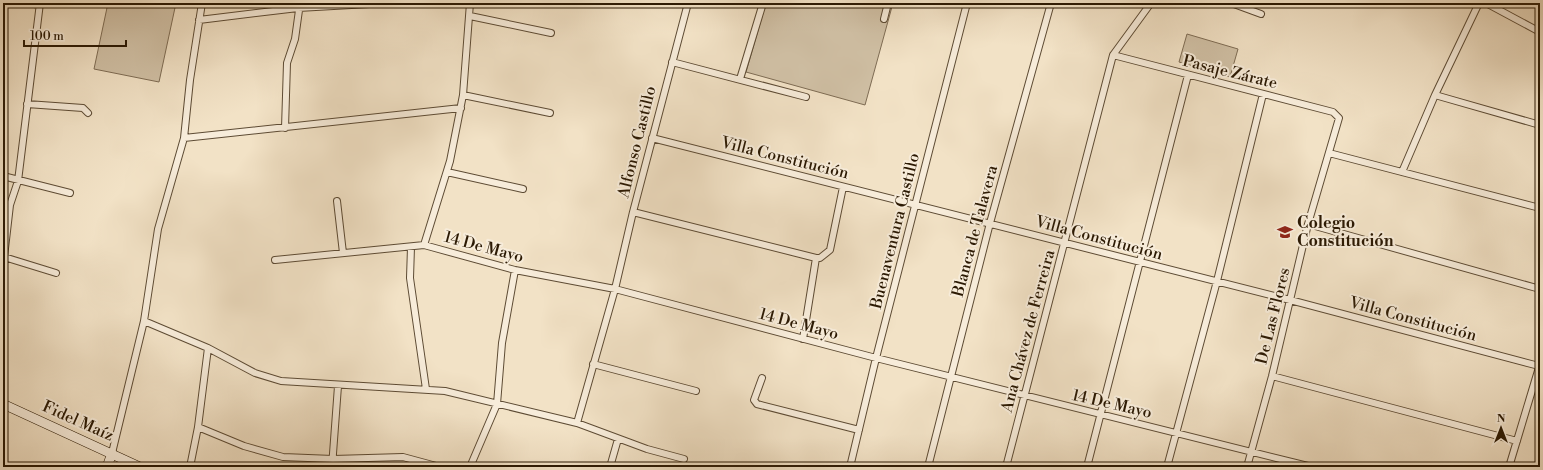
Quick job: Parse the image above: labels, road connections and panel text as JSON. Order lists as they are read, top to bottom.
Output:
{
  "streets": {
    "street": [
      "Pasaje Zárate",
      "Alfonso Castillo",
      "Villa Constitución",
      "Buenaventura Castillo",
      "Blanca de Talavera",
      "14 De Mayo",
      "De Las Flores",
      "Ana Chávez de Ferreira",
      "Fidel Maíz"
    ]
  },
  "crossings": [
    ["Pasaje Zárate", "De Las Flores"],
    ["Pasaje Zárate", "Ana Chávez de Ferreira"],
    ["Alfonso Castillo", "Villa Constitución"],
    ["Alfonso Castillo", "14 De Mayo"],
    ["Villa Constitución", "Buenaventura Castillo"],
    ["Villa Constitución", "Blanca de Talavera"],
    ["Villa Constitución", "De Las Flores"],
    ["Villa Constitución", "Ana Chávez de Ferreira"],
    ["Buenaventura Castillo", "14 De Mayo"],
    ["Blanca de Talavera", "14 De Mayo"],
    ["14 De Mayo", "De Las Flores"],
    ["14 De Mayo", "Ana Chávez de Ferreira"]
  ],
  "places": {
    "school or university": ["Colegio Constitución"]
  },
  "scale_bar": "100 m",
  "north": "top"
}
